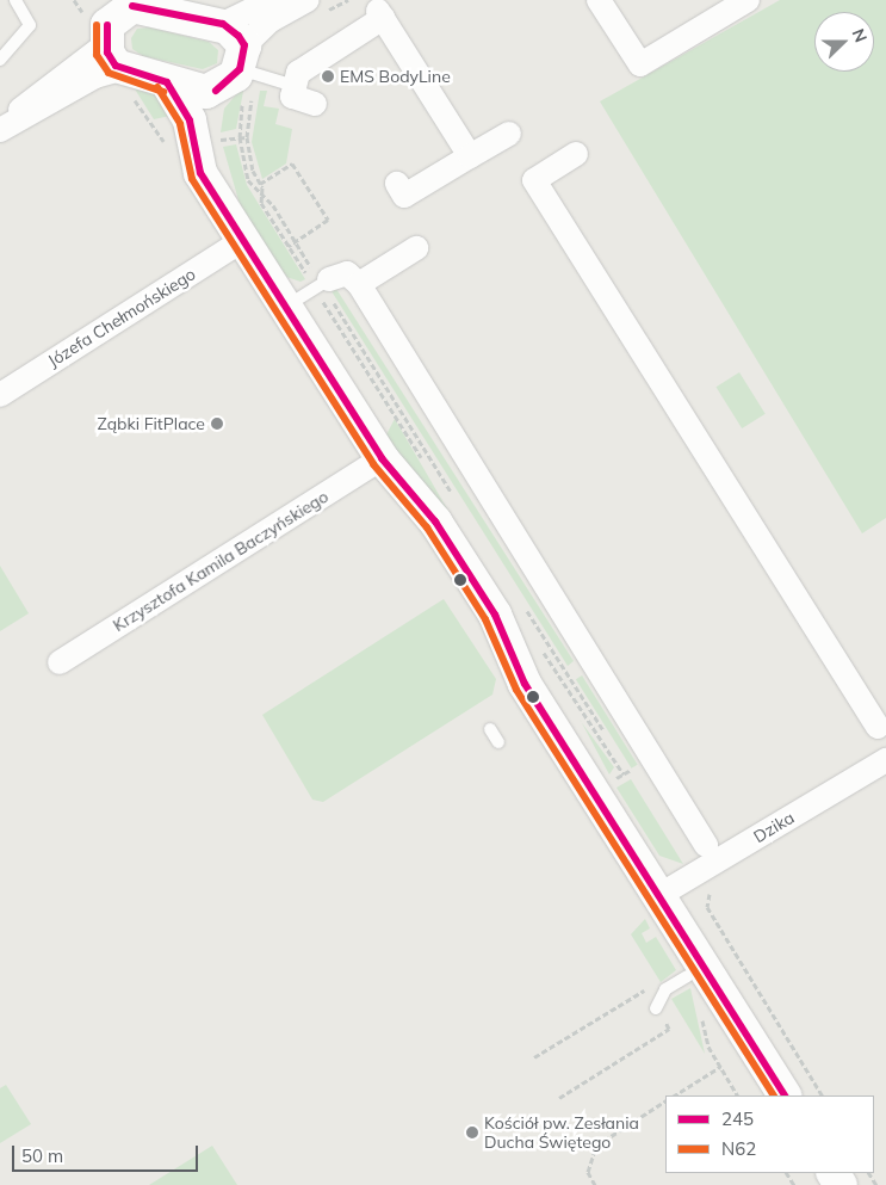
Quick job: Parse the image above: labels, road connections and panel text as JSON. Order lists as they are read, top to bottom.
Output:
{
  "streets": {
    "street": ["Józefa Chełmońskiego", "Krzysztofa Kamila Baczyńskiego", "Dzika"]
  },
  "places": ["EMS BodyLine", "Ząbki FitPlace", "Kościół pw. Zesłania Ducha Świętego"],
  "lines": ["transit line 245", "transit line N62"],
  "legend": ["245", "N62"],
  "scale_bar": "50 m",
  "north": "right"
}
